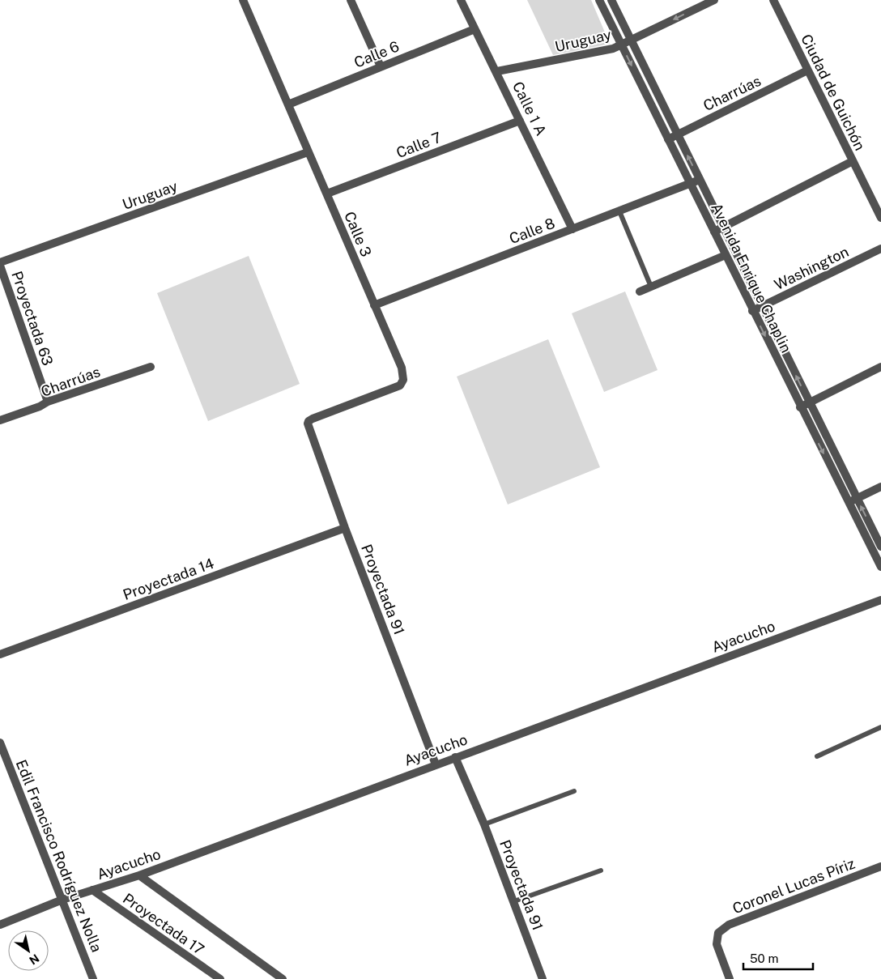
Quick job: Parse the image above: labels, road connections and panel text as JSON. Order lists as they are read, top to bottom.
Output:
{
  "streets": {
    "street": [
      "Uruguay",
      "Calle 6",
      "Ciudad de Guichón",
      "Charrúas",
      "Calle 1 A",
      "Calle 7",
      "Calle 8",
      "Calle 3",
      "Washington",
      "Avenida Enrique Chaplin",
      "Proyectada 63",
      "Proyectada 14",
      "Proyectada 91",
      "Ayacucho",
      "Edil Francisco Rodríguez Nolla",
      "Coronel Lucas Píriz",
      "Proyectada 17"
    ]
  },
  "crossings": [
    ["Uruguay", "Calle 1 A"],
    ["Uruguay", "Calle 3"],
    ["Uruguay", "Avenida Enrique Chaplin"],
    ["Calle 6", "Calle 1 A"],
    ["Calle 6", "Calle 3"],
    ["Ciudad de Guichón", "Charrúas"],
    ["Charrúas", "Avenida Enrique Chaplin"],
    ["Charrúas", "Proyectada 63"],
    ["Calle 1 A", "Calle 7"],
    ["Calle 1 A", "Calle 8"],
    ["Calle 7", "Calle 3"],
    ["Calle 8", "Calle 3"],
    ["Calle 8", "Avenida Enrique Chaplin"],
    ["Calle 3", "Proyectada 91"],
    ["Washington", "Avenida Enrique Chaplin"],
    ["Proyectada 14", "Proyectada 91"],
    ["Proyectada 91", "Ayacucho"],
    ["Ayacucho", "Edil Francisco Rodríguez Nolla"],
    ["Ayacucho", "Proyectada 17"]
  ],
  "scale_bar": "50 m",
  "north": "bottom right"
}
